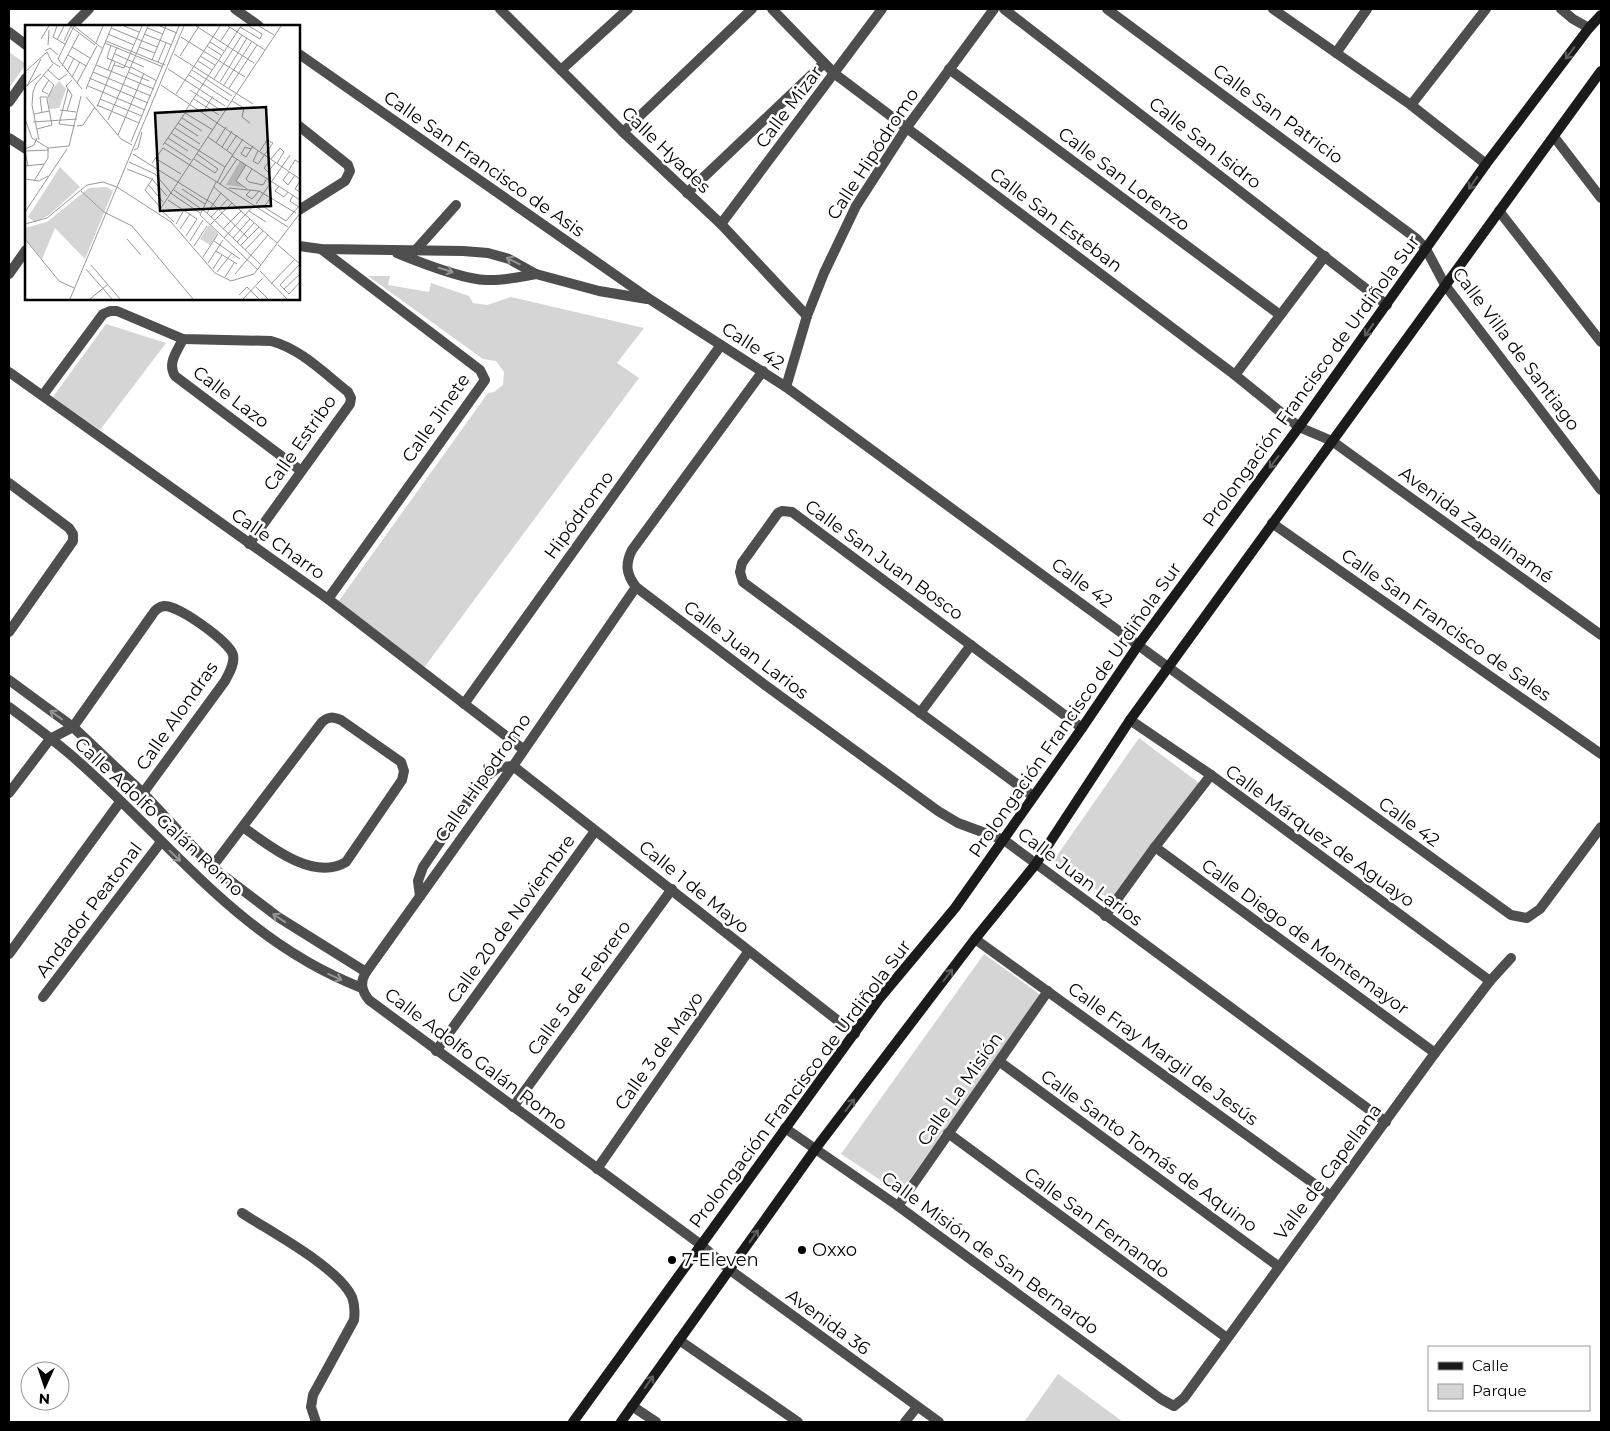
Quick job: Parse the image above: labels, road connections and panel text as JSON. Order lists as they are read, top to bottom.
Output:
{
  "streets": {
    "main road": ["Prolongación Francisco de Urdiñola Sur"],
    "street": [
      "Calle Mizar",
      "Calle San Patricio",
      "Calle San Isidro",
      "Calle Hyades",
      "Calle Hipódromo",
      "Calle San Francisco de Asis",
      "Calle San Lorenzo",
      "Calle San Esteban",
      "Calle 42",
      "Calle Villa de Santiago",
      "Calle Lazo",
      "Calle Jinete",
      "Calle Estribo",
      "Hipódromo",
      "Avenida Zapalinamé",
      "Calle Charro",
      "Calle San Juan Bosco",
      "Calle San Francisco de Sales",
      "Calle Juan Larios",
      "Calle Alondras",
      "Calle Adolfo Galán Romo",
      "Calle Márquez de Aguayo",
      "Calle 1 de Mayo",
      "Andador Peatonal",
      "Calle 20 de Noviembre",
      "Calle Diego de Montemayor",
      "Calle 5 de Febrero",
      "Calle 3 de Mayo",
      "Calle Fray Margil de Jesús",
      "Calle La Misión",
      "Calle Santo Tomás de Aquino",
      "Valle de Capellana",
      "Calle San Fernando",
      "Calle Misión de San Bernardo",
      "Avenida 36"
    ]
  },
  "crossings": [
    ["Calle Mizar", "Calle Hyades"],
    ["Calle Mizar", "Calle San Esteban"],
    ["Calle San Patricio", "Calle Villa de Santiago"],
    ["Calle San Patricio", "Prolongación Francisco de Urdiñola Sur"],
    ["Calle San Isidro", "Prolongación Francisco de Urdiñola Sur"],
    ["Calle Hyades", "Calle Hipódromo"],
    ["Calle Hipódromo", "Calle San Lorenzo"],
    ["Calle Hipódromo", "Calle San Esteban"],
    ["Calle Hipódromo", "Calle 42"],
    ["Calle Hipódromo", "Calle Charro"],
    ["Calle Hipódromo", "Calle Juan Larios"],
    ["Calle Hipódromo", "Calle Adolfo Galán Romo"],
    ["Calle Hipódromo", "Calle 1 de Mayo"],
    ["Calle San Francisco de Asis", "Calle 42"],
    ["Calle San Esteban", "Prolongación Francisco de Urdiñola Sur"],
    ["Calle San Esteban", "Avenida Zapalinamé"],
    ["Calle 42", "Prolongación Francisco de Urdiñola Sur"],
    ["Calle 42", "Hipódromo"],
    ["Calle 42", "Calle Juan Larios"],
    ["Calle Villa de Santiago", "Prolongación Francisco de Urdiñola Sur"],
    ["Prolongación Francisco de Urdiñola Sur", "Calle San Juan Bosco"],
    ["Prolongación Francisco de Urdiñola Sur", "Calle Juan Larios"],
    ["Prolongación Francisco de Urdiñola Sur", "Calle Adolfo Galán Romo"],
    ["Prolongación Francisco de Urdiñola Sur", "Calle 1 de Mayo"],
    ["Prolongación Francisco de Urdiñola Sur", "Calle Misión de San Bernardo"],
    ["Prolongación Francisco de Urdiñola Sur", "Avenida 36"],
    ["Calle Lazo", "Calle Estribo"],
    ["Calle Jinete", "Calle Charro"],
    ["Calle Estribo", "Calle Charro"],
    ["Hipódromo", "Calle Charro"],
    ["Calle Juan Larios", "Valle de Capellana"],
    ["Calle Alondras", "Calle Adolfo Galán Romo"],
    ["Calle Adolfo Galán Romo", "Andador Peatonal"],
    ["Calle Adolfo Galán Romo", "Calle 20 de Noviembre"],
    ["Calle Adolfo Galán Romo", "Calle 5 de Febrero"],
    ["Calle Adolfo Galán Romo", "Calle 3 de Mayo"],
    ["Calle Adolfo Galán Romo", "Avenida 36"],
    ["Calle Márquez de Aguayo", "Valle de Capellana"],
    ["Calle 1 de Mayo", "Calle 20 de Noviembre"],
    ["Calle 1 de Mayo", "Calle 5 de Febrero"],
    ["Calle 1 de Mayo", "Calle 3 de Mayo"],
    ["Calle Diego de Montemayor", "Valle de Capellana"],
    ["Calle Fray Margil de Jesús", "Calle La Misión"],
    ["Calle Fray Margil de Jesús", "Valle de Capellana"],
    ["Calle La Misión", "Calle Santo Tomás de Aquino"],
    ["Calle La Misión", "Calle San Fernando"],
    ["Calle La Misión", "Calle Misión de San Bernardo"],
    ["Calle Santo Tomás de Aquino", "Valle de Capellana"],
    ["Valle de Capellana", "Calle San Fernando"],
    ["Valle de Capellana", "Calle Misión de San Bernardo"]
  ],
  "places": ["Oxxo", "7-Eleven"],
  "legend": ["Calle", "Parque"],
  "north": "bottom"
}
